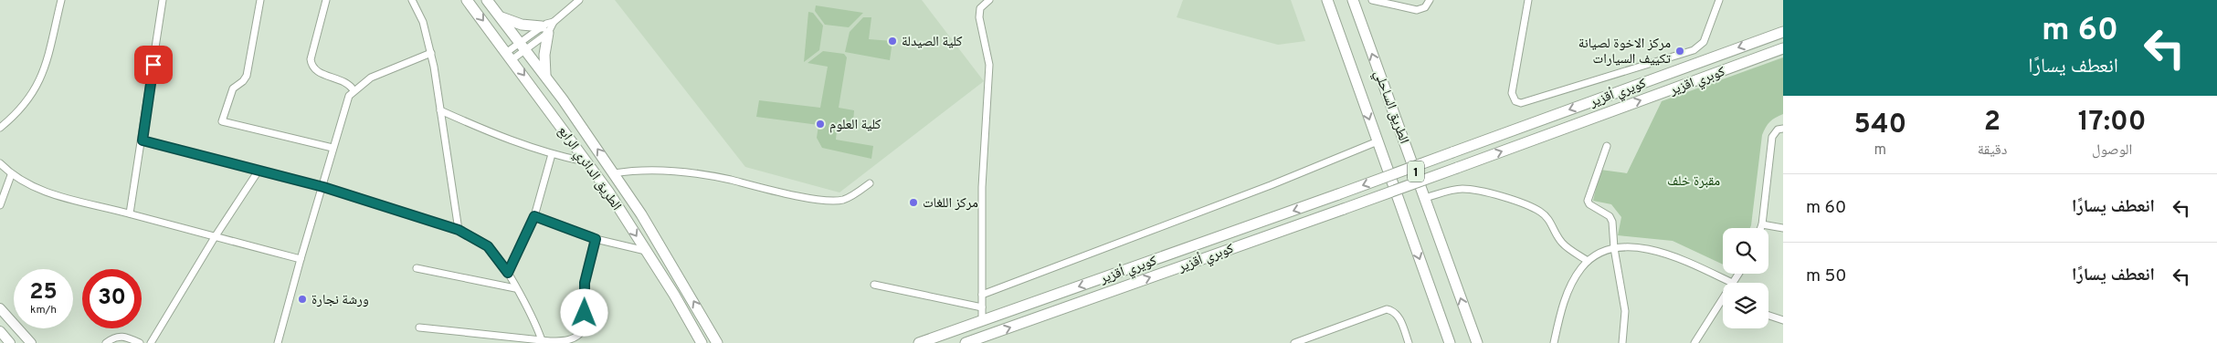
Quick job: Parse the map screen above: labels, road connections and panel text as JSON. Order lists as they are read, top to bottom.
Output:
{
  "streets": {
    "main road": [
      "كوبري اقزير",
      "كويري أقزير",
      "الطريق الساحلي",
      "الطريق الدائري الرابع",
      "1",
      "كوبري أقزير"
    ]
  },
  "crossings": [
    ["كوبري اقزير", "كوبري أقزير"]
  ],
  "one_way": ["كوبري اقزير", "كويري أقزير", "كوبري أقزير"],
  "parks": ["مقبرة خلف"],
  "places": [
    "كلية الصيدلة",
    "مركز الاخوة لصيانة تكييف السيارات",
    "كلية العلوم",
    "مركز اللغات",
    "ورشة نجارة"
  ],
  "page": {
    "turn": ["60 m", "انعطف يسارًا"],
    "eta": [
      "17:00",
      "الوصول",
      "2",
      "دقيقة",
      "540",
      "m"
    ],
    "list": [
      {
        "name": "انعطف يسارًا",
        "value": "60 m"
      },
      {
        "name": "انعطف يسارًا",
        "value": "50 m"
      }
    ],
    "speed": "25 km/h",
    "limit": "30"
  }
}
